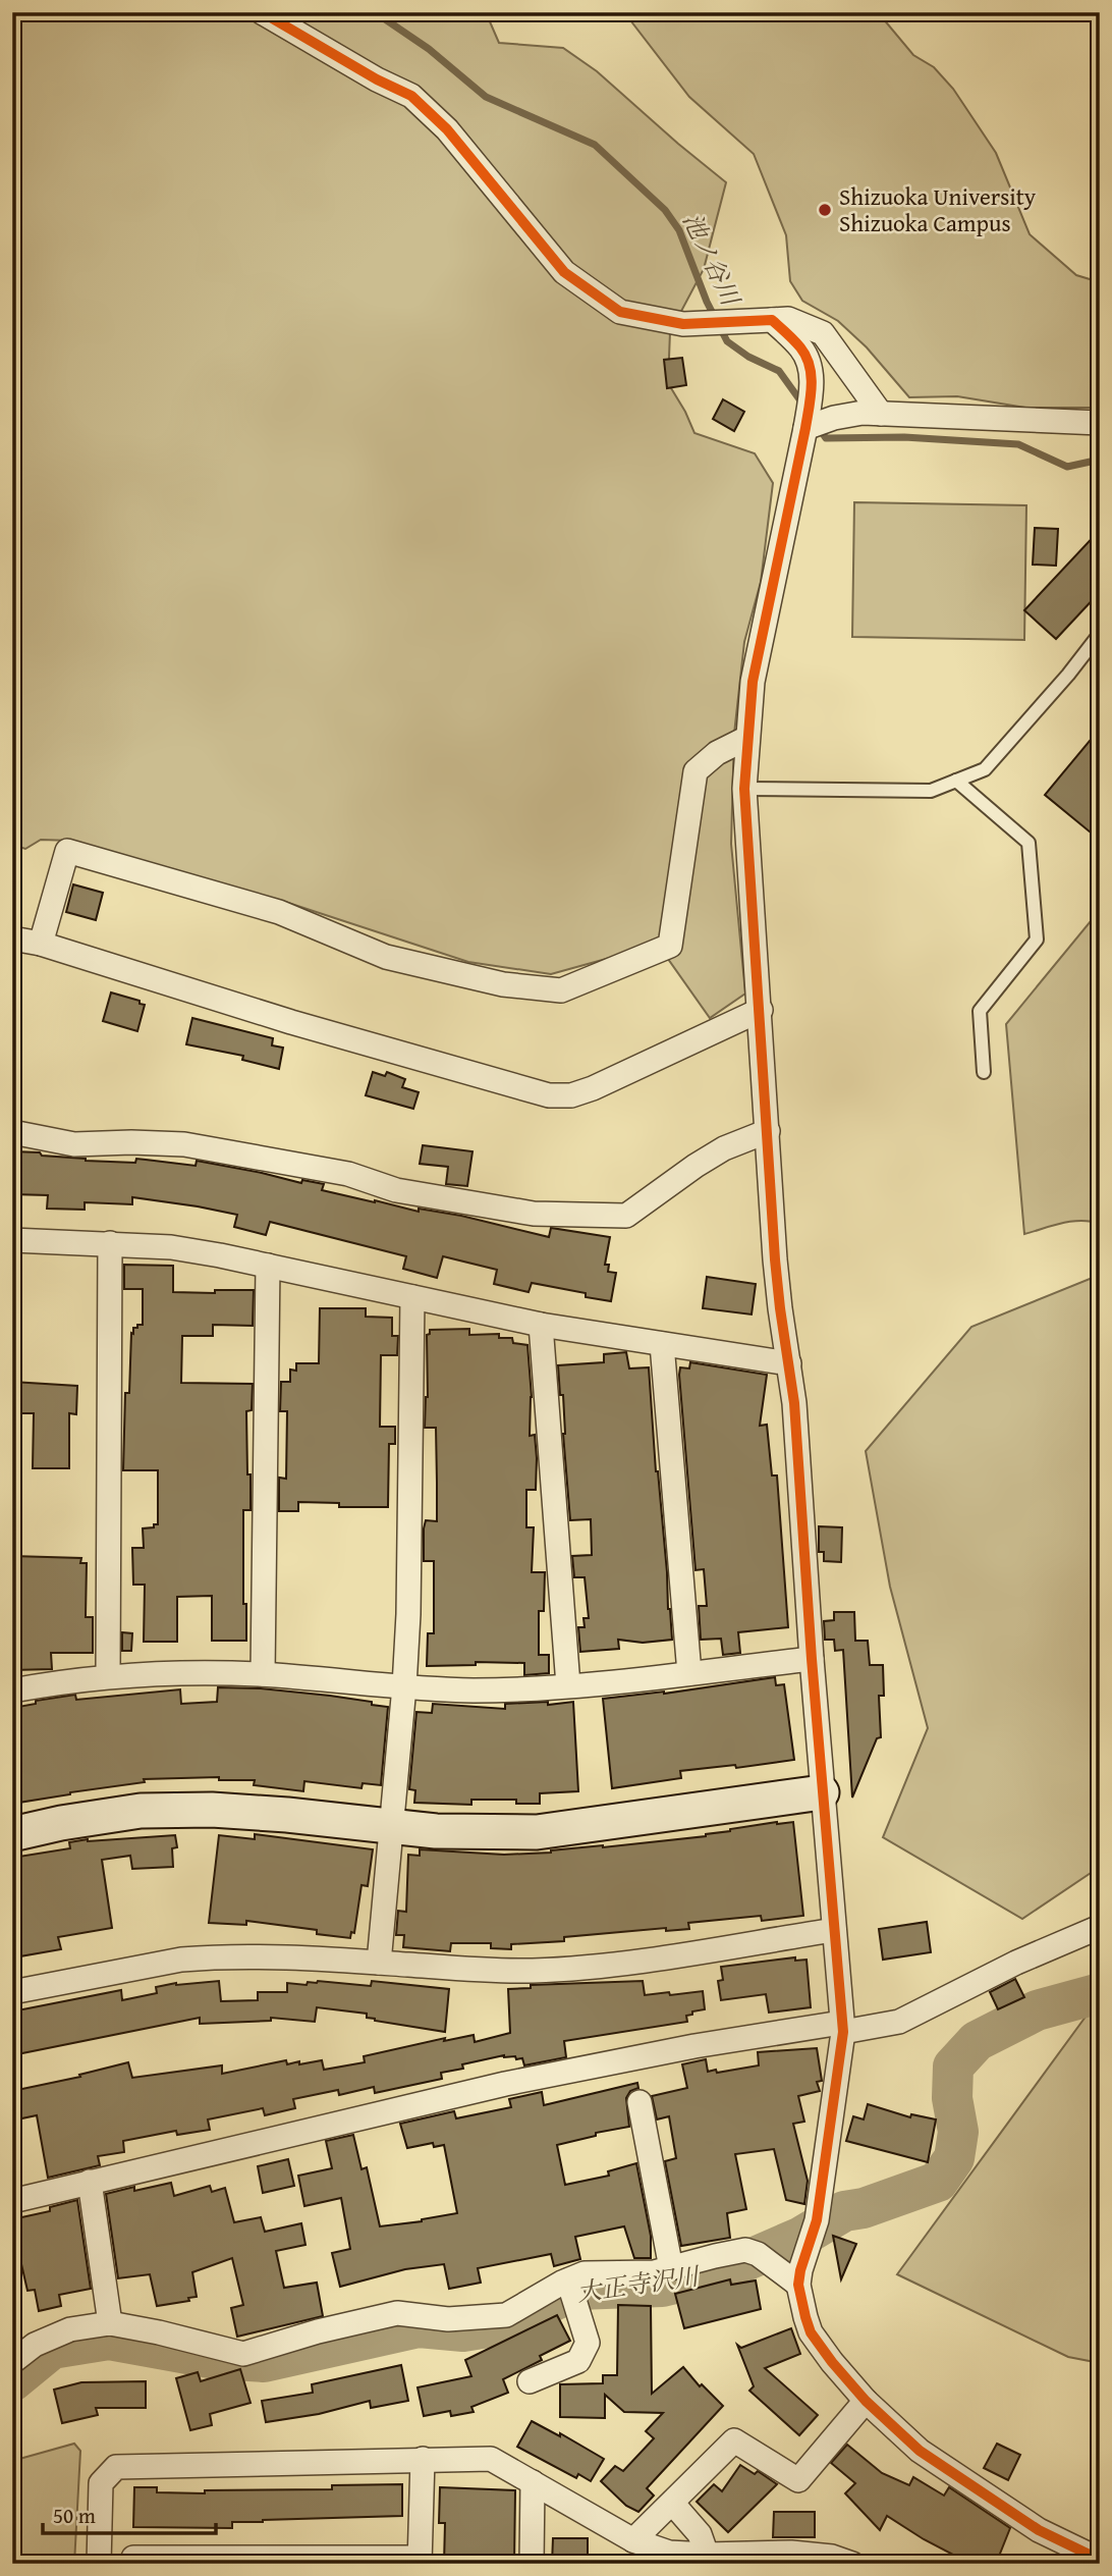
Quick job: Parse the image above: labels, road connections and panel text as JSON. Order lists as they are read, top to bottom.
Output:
{
  "water": ["池ノ谷川", "大正寺沢川"],
  "places": ["Shizuoka University Shizuoka Campus"],
  "scale_bar": "50 m"
}
